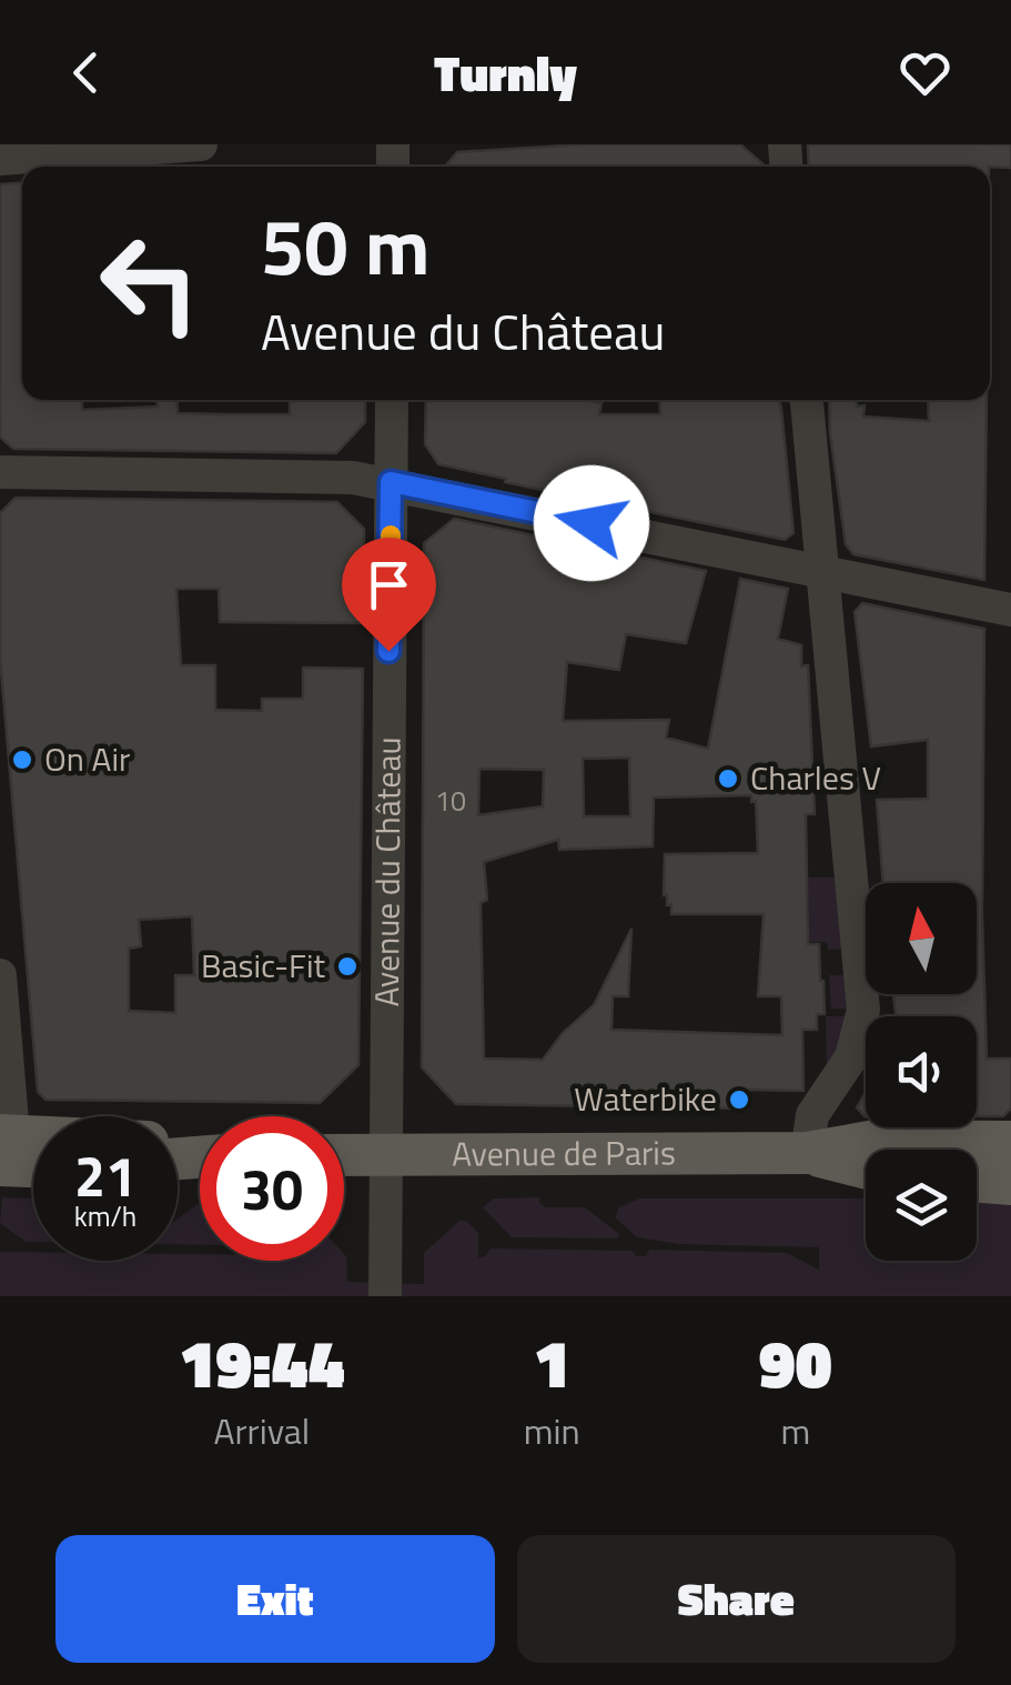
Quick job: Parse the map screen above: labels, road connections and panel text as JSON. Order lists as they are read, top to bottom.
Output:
{
  "streets": {
    "main road": ["Avenue de Paris"],
    "street": ["Avenue du Château"]
  },
  "crossings": [
    ["Avenue du Château", "Avenue de Paris"]
  ],
  "places": [
    "On Air",
    "Charles V",
    "Basic-Fit",
    "Waterbike"
  ],
  "house_numbers": ["10"],
  "north": "top",
  "page": {
    "header": "Turnly",
    "turn": ["50 m", "Avenue du Château"],
    "speed": "21 km/h",
    "limit": "30",
    "eta": [
      "19:44",
      "Arrival",
      "1",
      "min",
      "90",
      "m"
    ],
    "buttons": ["Exit", "Share"]
  }
}
